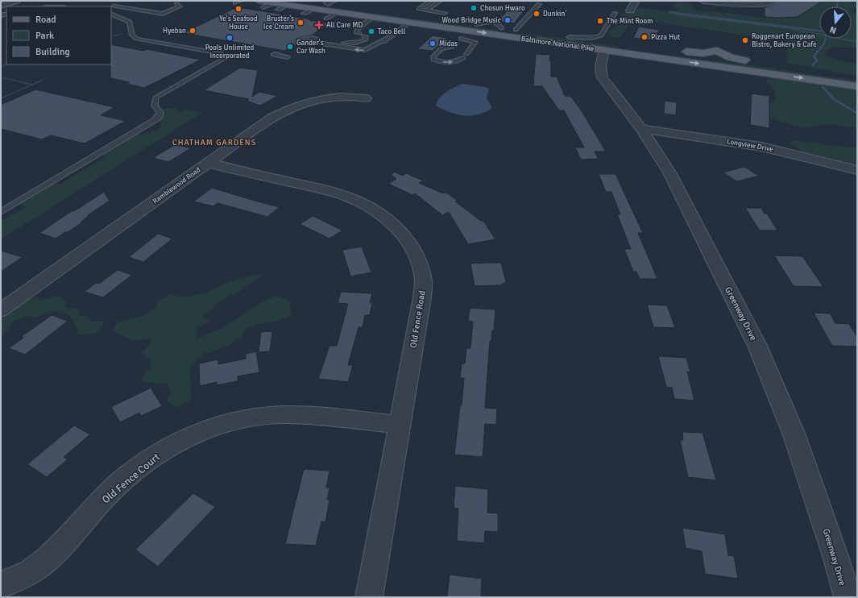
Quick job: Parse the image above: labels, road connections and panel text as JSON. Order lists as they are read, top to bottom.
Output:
{
  "streets": {
    "main road": ["Baltimore National Pike"],
    "street": [
      "Longview Drive",
      "Ramblewood Road",
      "Greenway Drive",
      "Old Fence Road",
      "Old Fence Court"
    ]
  },
  "crossings": [
    ["Baltimore National Pike", "Greenway Drive"],
    ["Longview Drive", "Greenway Drive"],
    ["Ramblewood Road", "Old Fence Road"],
    ["Old Fence Road", "Old Fence Court"]
  ],
  "districts": ["CHATHAM GARDENS"],
  "places": {
    "other": [
      "Chosun Hwaro",
      "Ye's Seafood House",
      "Dunkin'",
      "Wood Bridge Music",
      "The Mint Room",
      "Bruster's Ice Cream",
      "Hyeban",
      "Taco Bell",
      "Pizza Hut",
      "Pools Unlimited Incorporated",
      "Roggenart European Bistro, Bakery & Cafe",
      "Midas",
      "Gander's Car Wash"
    ],
    "health": ["All Care MD"]
  },
  "legend": ["Road", "Park", "Building"],
  "north": "bottom"
}
